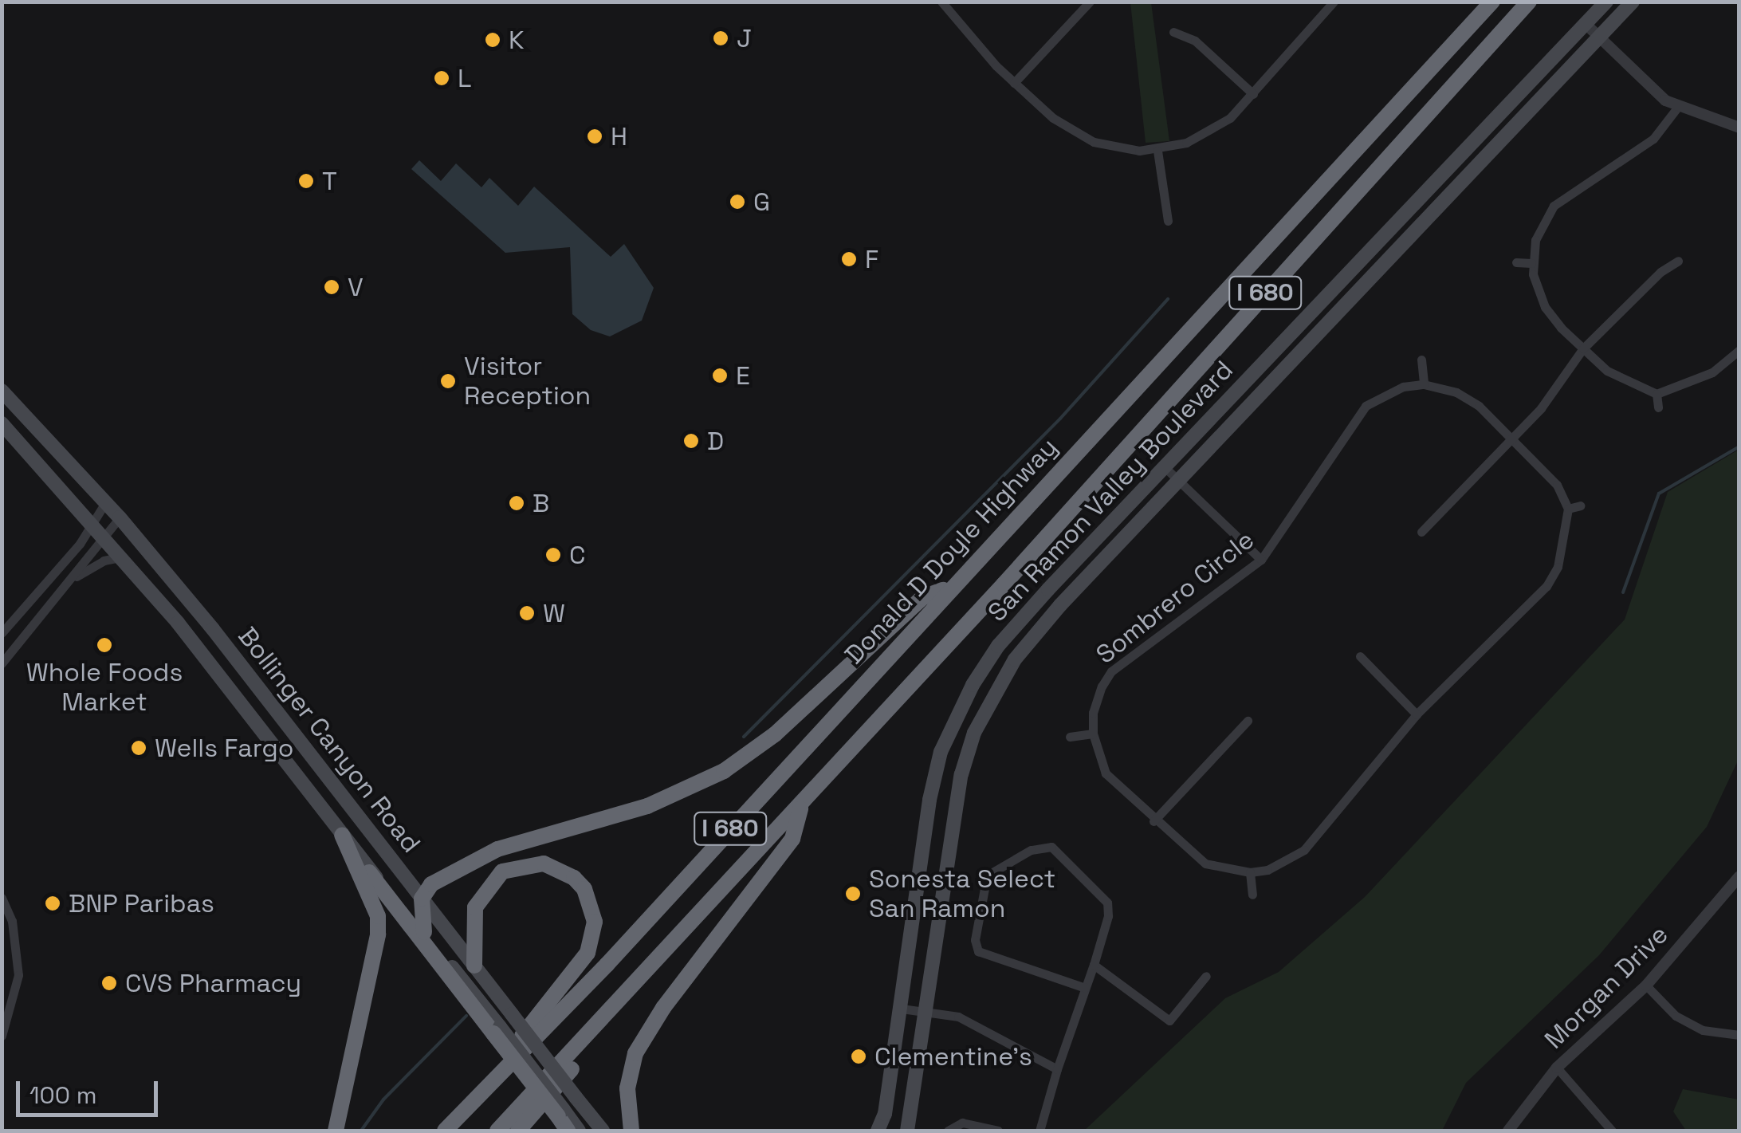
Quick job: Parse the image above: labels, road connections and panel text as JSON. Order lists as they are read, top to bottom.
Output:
{
  "streets": {
    "highway": ["I 680", "Donald D Doyle Highway"],
    "main road": ["San Ramon Valley Boulevard", "Bollinger Canyon Road"],
    "street": ["Sombrero Circle", "Morgan Drive"]
  },
  "places": [
    "J",
    "K",
    "L",
    "H",
    "T",
    "G",
    "F",
    "V",
    "E",
    "Visitor Reception",
    "D",
    "B",
    "C",
    "W",
    "Whole Foods Market",
    "Wells Fargo",
    "Sonesta Select San Ramon",
    "BNP Paribas",
    "CVS Pharmacy",
    "Clementine's"
  ],
  "scale_bar": "100 m"
}
